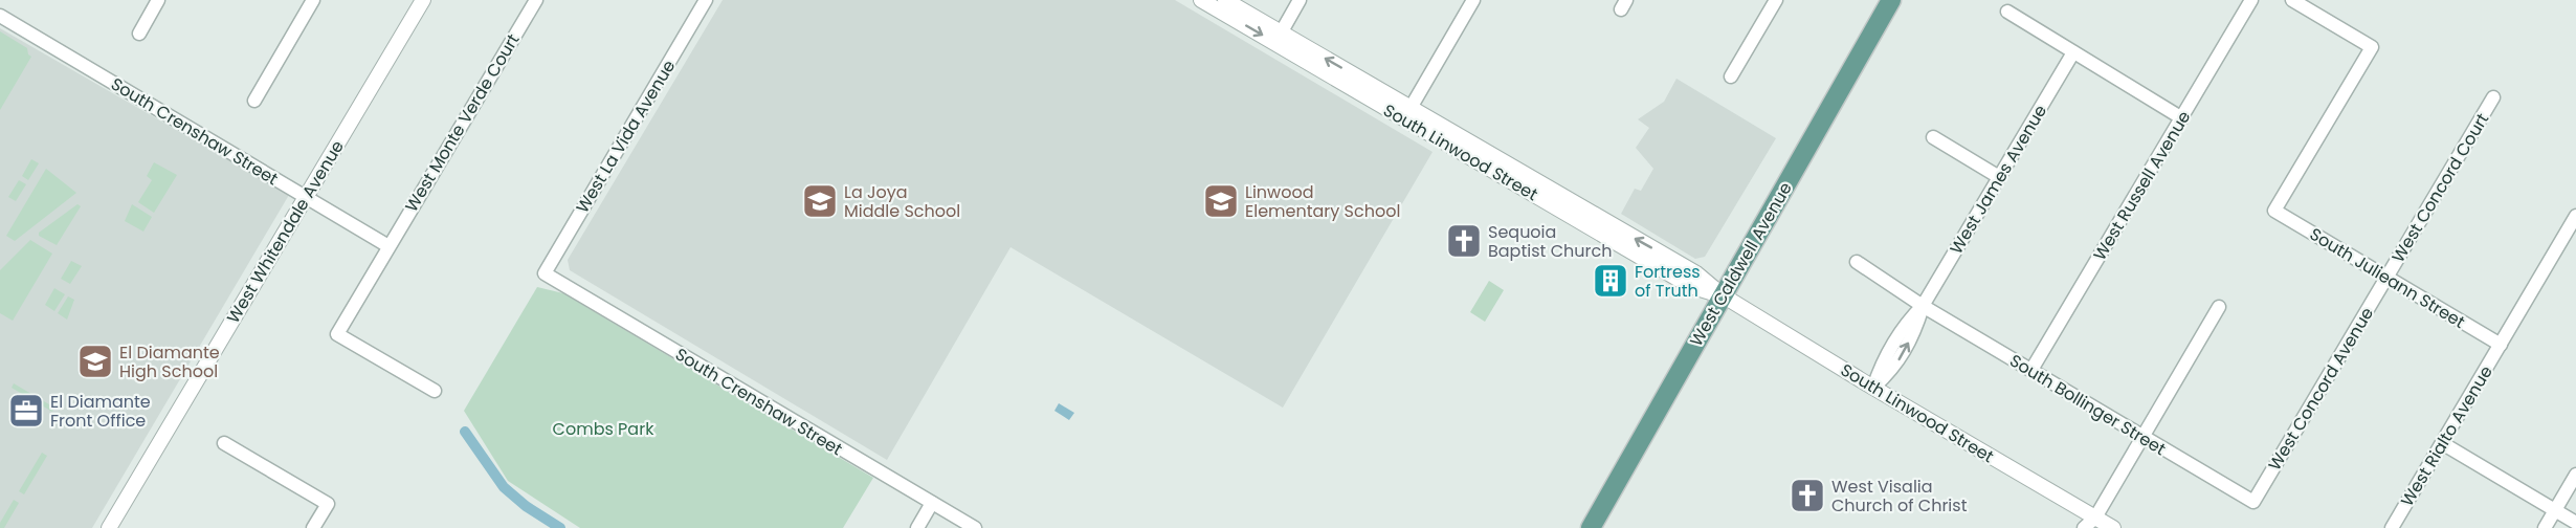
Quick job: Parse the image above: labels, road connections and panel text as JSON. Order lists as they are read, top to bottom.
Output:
{
  "streets": {
    "main road": ["West Caldwell Avenue"],
    "street": [
      "West Monte Verde Court",
      "South Crenshaw Street",
      "West La Vida Avenue",
      "South Linwood Street",
      "West James Avenue",
      "West Russell Avenue",
      "West Concord Court",
      "West Whitendale Avenue",
      "South Julieann Street",
      "West Concord Avenue",
      "South Bollinger Street",
      "West Rialto Avenue"
    ]
  },
  "crossings": [
    ["West Monte Verde Court", "South Crenshaw Street"],
    ["South Crenshaw Street", "West La Vida Avenue"],
    ["South Crenshaw Street", "West Whitendale Avenue"],
    ["South Linwood Street", "West James Avenue"],
    ["South Linwood Street", "West Caldwell Avenue"],
    ["West James Avenue", "South Bollinger Street"],
    ["West Russell Avenue", "South Bollinger Street"],
    ["West Concord Court", "South Julieann Street"],
    ["West Concord Court", "West Concord Avenue"],
    ["South Julieann Street", "West Concord Avenue"],
    ["South Julieann Street", "West Rialto Avenue"],
    ["West Concord Avenue", "South Bollinger Street"]
  ],
  "parks": ["Combs Park"],
  "places": {
    "school or university": ["La Joya Middle School", "Linwood Elementary School", "El Diamante High School"],
    "church": ["Sequoia Baptist Church", "West Visalia Church of Christ"],
    "building": ["Fortress of Truth"],
    "office": ["El Diamante Front Office"]
  }
}
